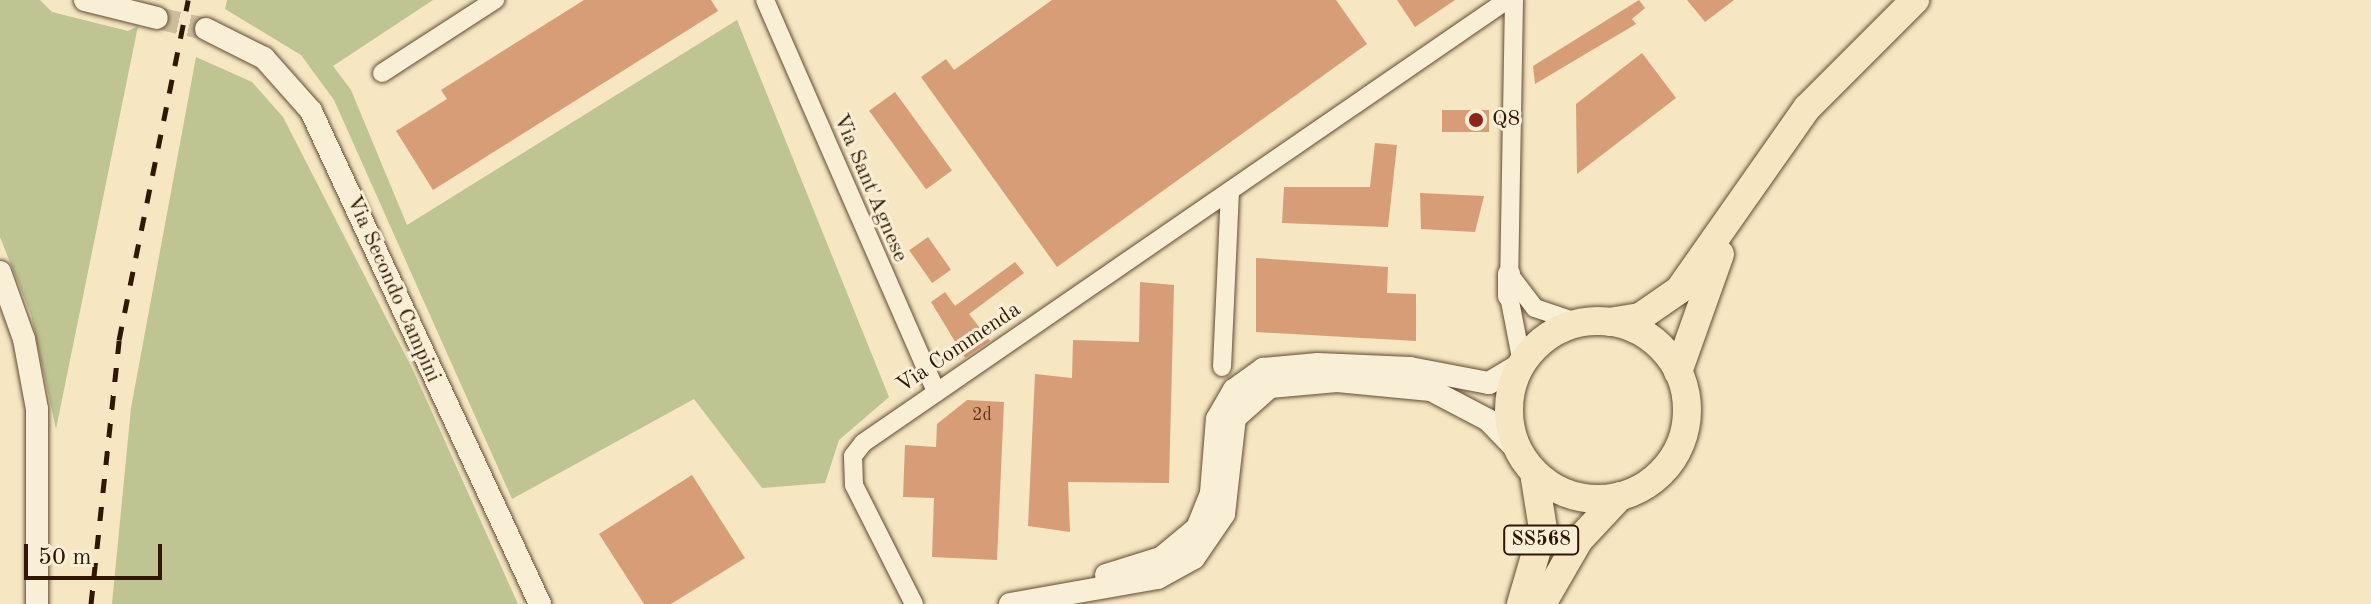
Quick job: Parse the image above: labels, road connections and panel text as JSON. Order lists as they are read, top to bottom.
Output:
{
  "streets": {
    "main road": ["SS568"],
    "street": ["Via Sant'Agnese", "Via Secondo Campini", "Via Commenda"]
  },
  "crossings": [
    ["Via Sant'Agnese", "Via Commenda"]
  ],
  "places": ["Q8"],
  "house_numbers": ["2d"],
  "scale_bar": "50 m"
}
